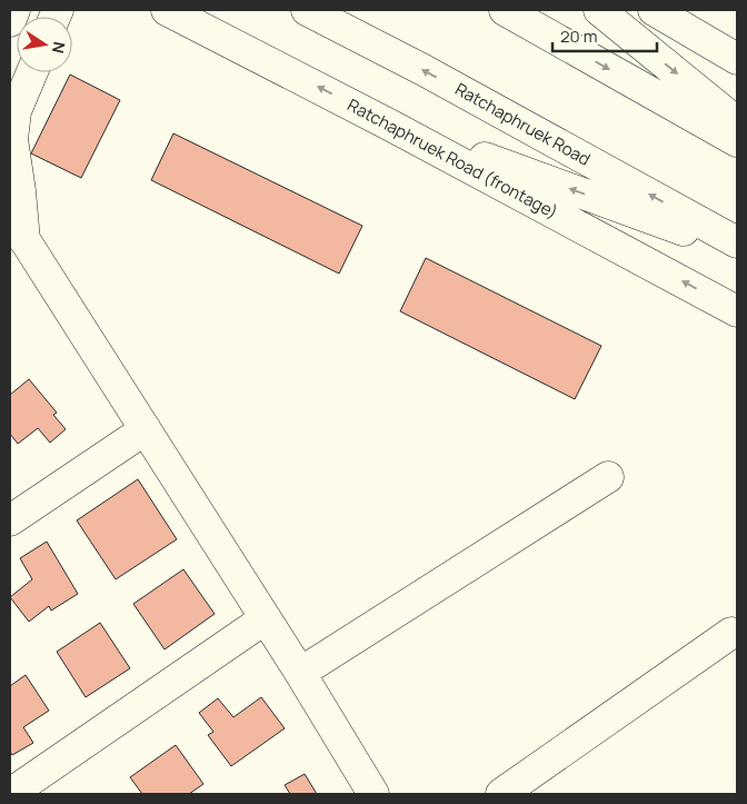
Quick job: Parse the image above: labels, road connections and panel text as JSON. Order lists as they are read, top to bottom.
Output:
{
  "streets": {
    "main road": ["Ratchaphruek Road", "Ratchaphruek Road (frontage)"]
  },
  "scale_bar": "20 m",
  "north": "right"
}
